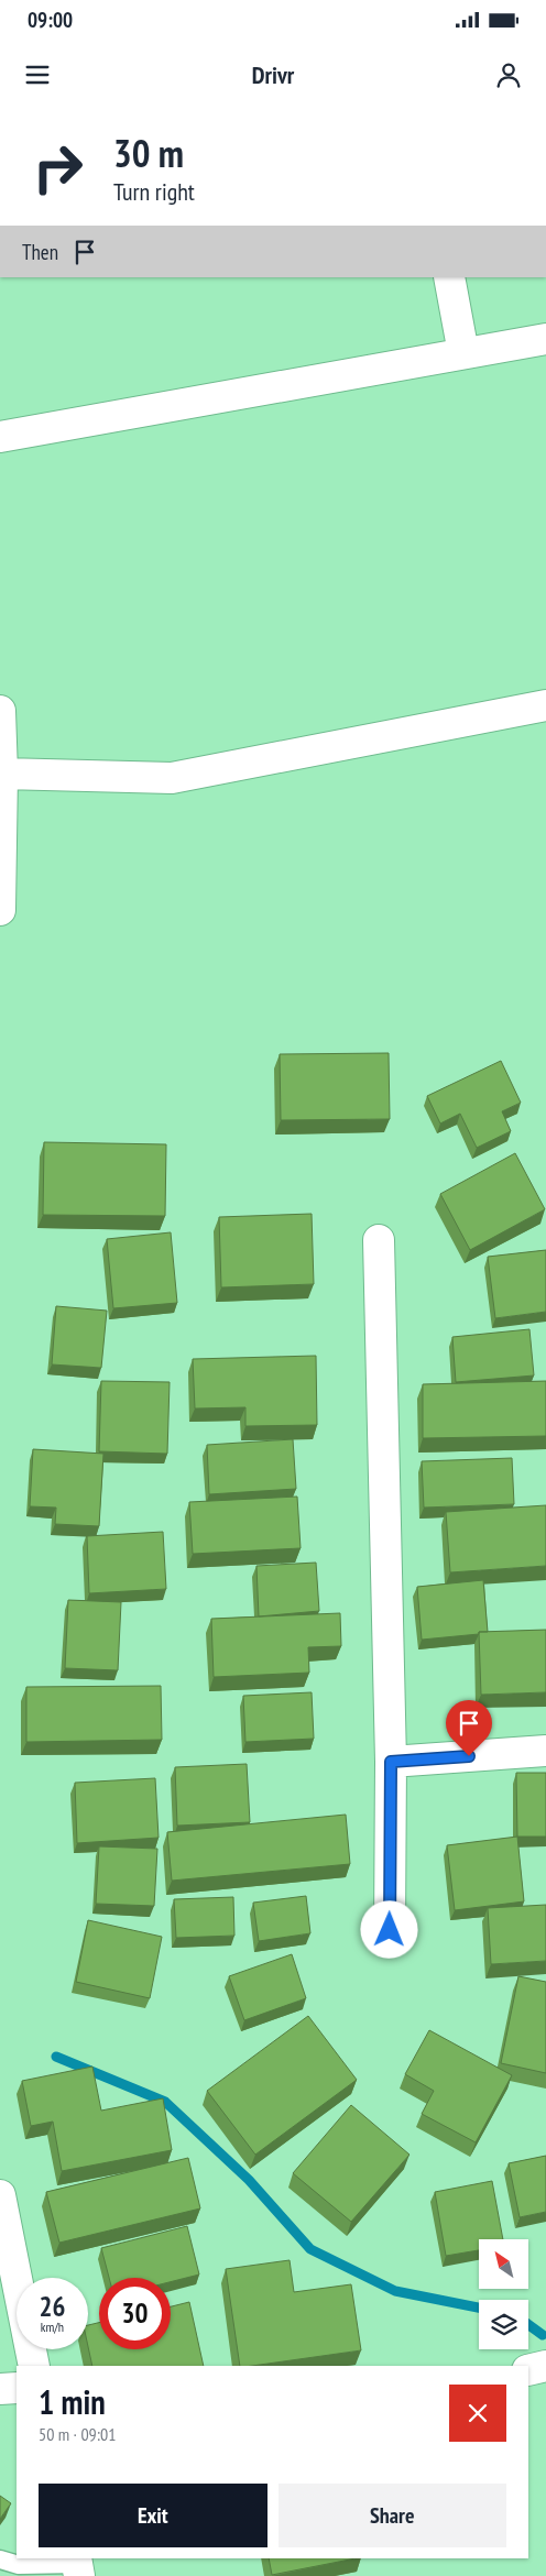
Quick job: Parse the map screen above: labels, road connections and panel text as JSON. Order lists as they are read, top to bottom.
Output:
{
  "north": "top left",
  "page": {
    "status": "09:00",
    "header": "Drivr",
    "turn": ["30 m", "Turn right"],
    "then": "Then",
    "speed": "26 km/h",
    "limit": "30",
    "heading": ["1 min", "50 m · 09:01"],
    "buttons": ["Exit", "Share"]
  }
}
